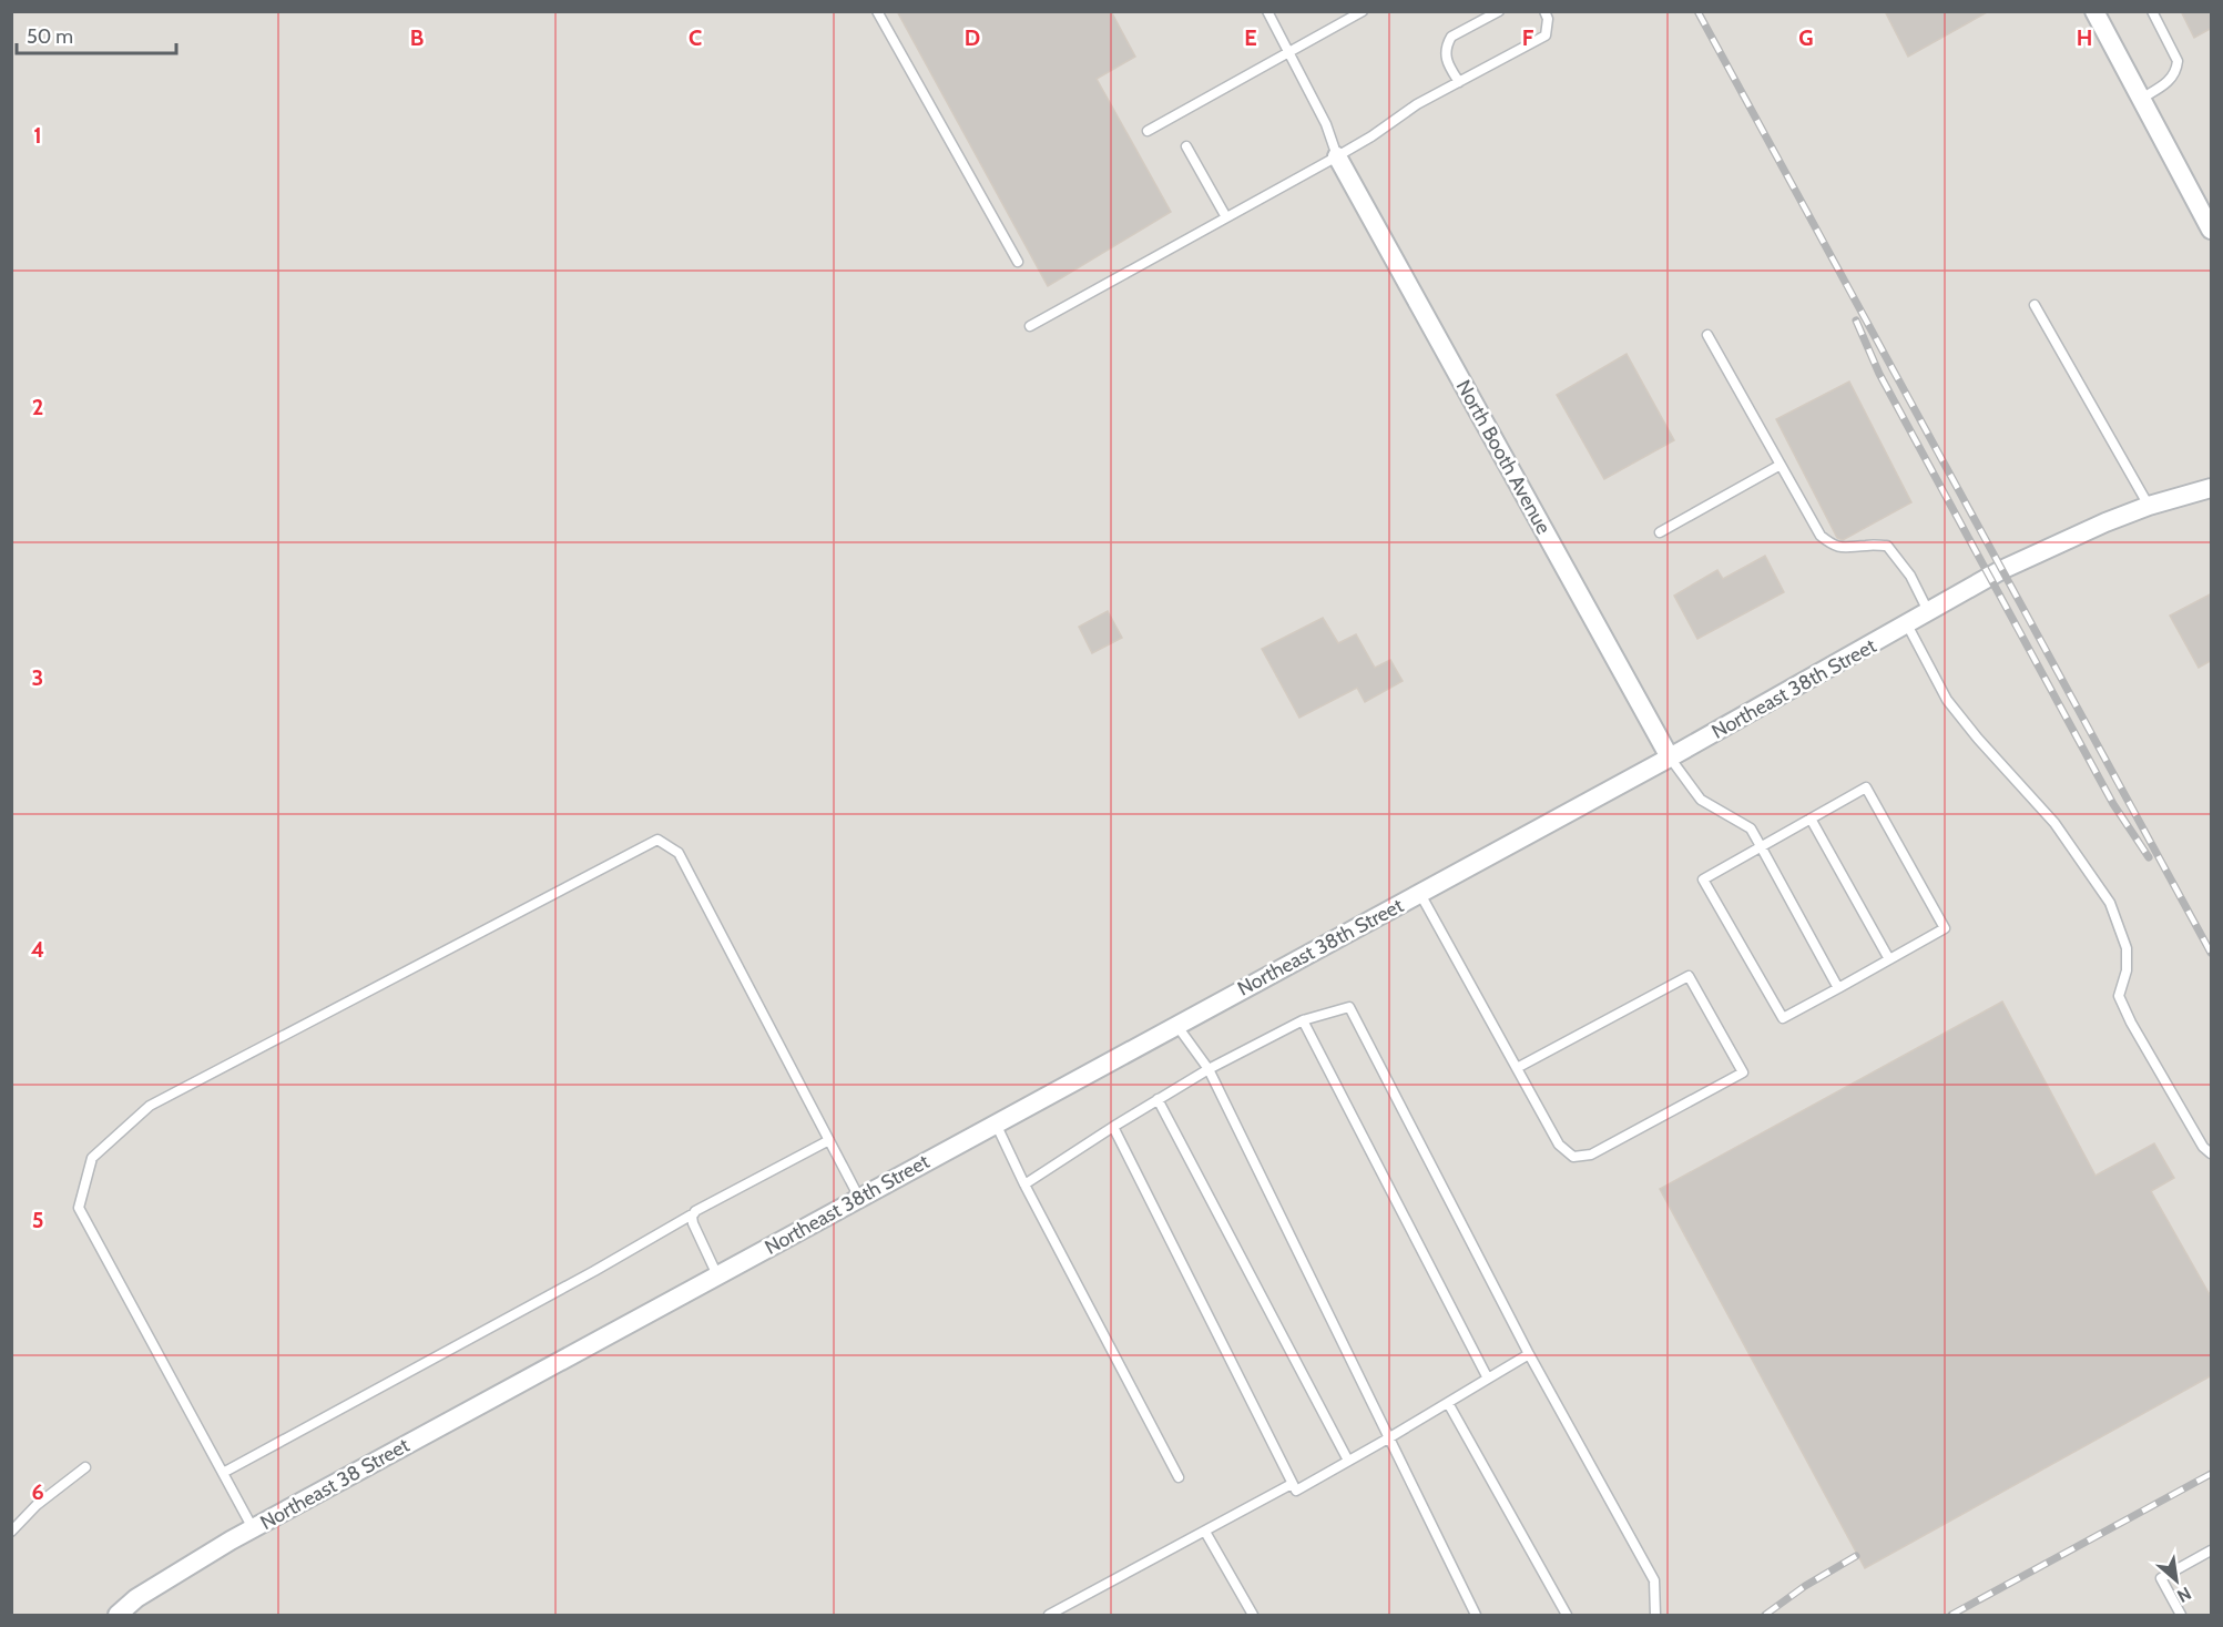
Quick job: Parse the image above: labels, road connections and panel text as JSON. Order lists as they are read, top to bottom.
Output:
{
  "streets": {
    "street": ["North Booth Avenue", "Northeast 38th Street", "Northeast 38 Street"]
  },
  "crossings": [
    ["North Booth Avenue", "Northeast 38th Street"],
    ["Northeast 38th Street", "Northeast 38 Street"]
  ],
  "scale_bar": "50 m",
  "north": "bottom right",
  "grid": {
    "columns": [
      "B",
      "C",
      "D",
      "E",
      "F",
      "G",
      "H"
    ],
    "rows": [
      "1",
      "2",
      "3",
      "4",
      "5",
      "6"
    ]
  }
}
